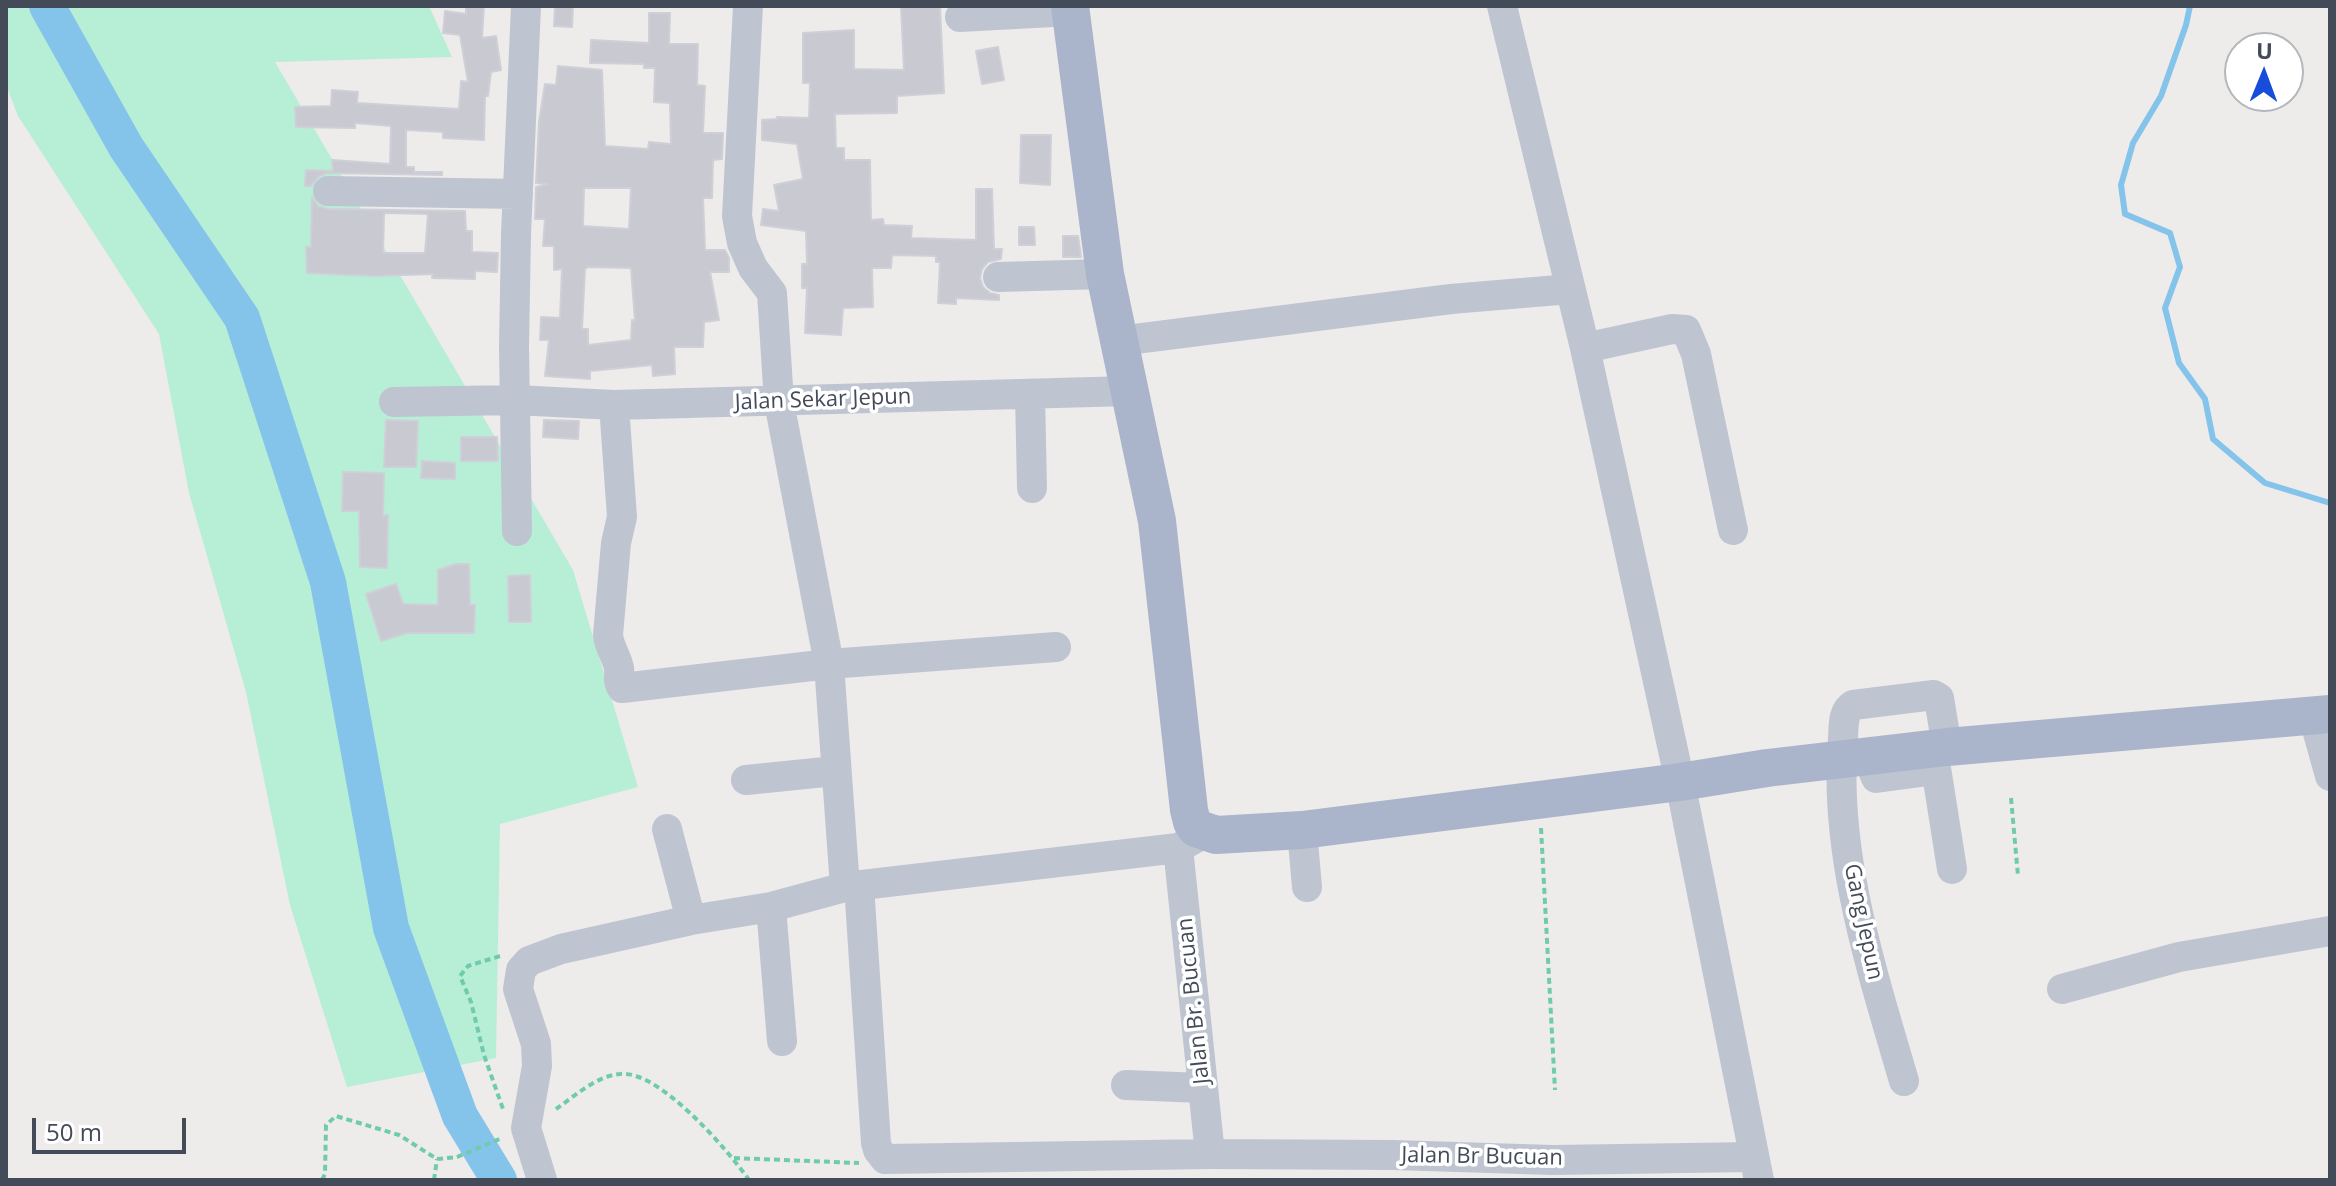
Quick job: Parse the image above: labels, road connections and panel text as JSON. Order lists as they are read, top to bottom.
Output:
{
  "streets": {
    "street": [
      "Jalan Sekar Jepun",
      "Gang Jepun",
      "Jalan Br. Bucuan",
      "Jalan Br Bucuan"
    ]
  },
  "crossings": [
    ["Jalan Br. Bucuan", "Jalan Br Bucuan"]
  ],
  "scale_bar": "50 m",
  "north": "top"
}
